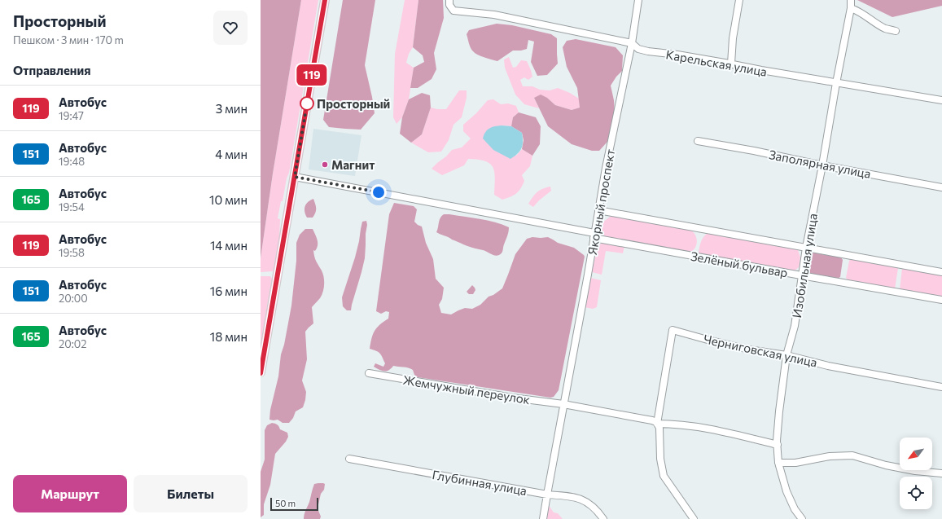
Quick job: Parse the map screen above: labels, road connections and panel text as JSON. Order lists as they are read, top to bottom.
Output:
{
  "streets": {
    "street": [
      "Карельская улица",
      "Заполярная улица",
      "Якорный проспект",
      "Зелёный бульвар",
      "Изобильная улица",
      "Черниговская улица",
      "Жемчужный переулок",
      "Глубинная улица"
    ]
  },
  "crossings": [
    ["Карельская улица", "Якорный проспект"],
    ["Карельская улица", "Изобильная улица"],
    ["Заполярная улица", "Изобильная улица"],
    ["Якорный проспект", "Зелёный бульвар"],
    ["Якорный проспект", "Жемчужный переулок"],
    ["Якорный проспект", "Глубинная улица"],
    ["Зелёный бульвар", "Изобильная улица"],
    ["Изобильная улица", "Черниговская улица"],
    ["Изобильная улица", "Жемчужный переулок"],
    ["Черниговская улица", "Жемчужный переулок"]
  ],
  "places": ["Просторный", "Магнит"],
  "lines": ["bus line 119"],
  "scale_bar": "50 m",
  "north": "bottom left",
  "page": {
    "heading": [
      ["Просторный", "Пешком · 3 мин · 170 m"],
      "Отправления"
    ],
    "on_map": "119",
    "list": [
      {
        "mark": "119",
        "name": "Автобус",
        "note": "19:47",
        "value": "3 мин"
      },
      {
        "mark": "151",
        "name": "Автобус",
        "note": "19:48",
        "value": "4 мин"
      },
      {
        "mark": "165",
        "name": "Автобус",
        "note": "19:54",
        "value": "10 мин"
      },
      {
        "mark": "119",
        "name": "Автобус",
        "note": "19:58",
        "value": "14 мин"
      },
      {
        "mark": "151",
        "name": "Автобус",
        "note": "20:00",
        "value": "16 мин"
      },
      {
        "mark": "165",
        "name": "Автобус",
        "note": "20:02",
        "value": "18 мин"
      }
    ],
    "buttons": ["Маршрут", "Билеты"],
    "scale": "50 m"
  }
}
